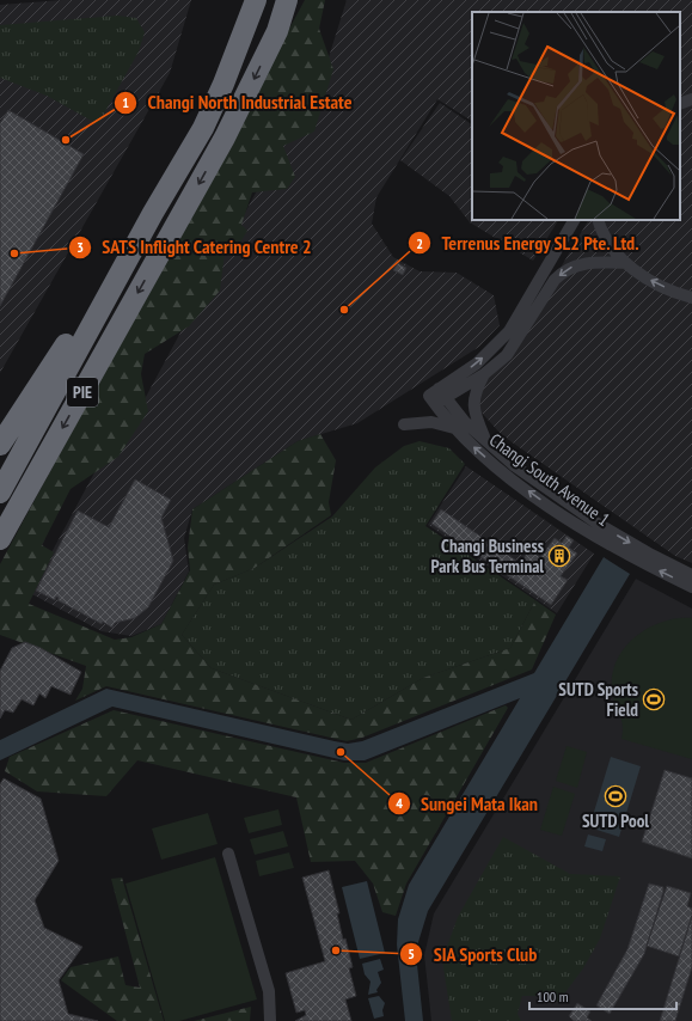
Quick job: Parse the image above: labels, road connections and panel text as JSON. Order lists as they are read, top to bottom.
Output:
{
  "streets": {
    "highway": ["PIE"],
    "street": ["Changi South Avenue 1"]
  },
  "places": {
    "other": [
      "Changi North Industrial Estate",
      "SATS Inflight Catering Centre 2",
      "Terrenus Energy SL2 Pte. Ltd.",
      "Sungei Mata Ikan",
      "SIA Sports Club"
    ],
    "building": ["Changi Business Park Bus Terminal"],
    "sports": ["SUTD Sports Field", "SUTD Pool"]
  },
  "scale_bar": "100 m"
}
